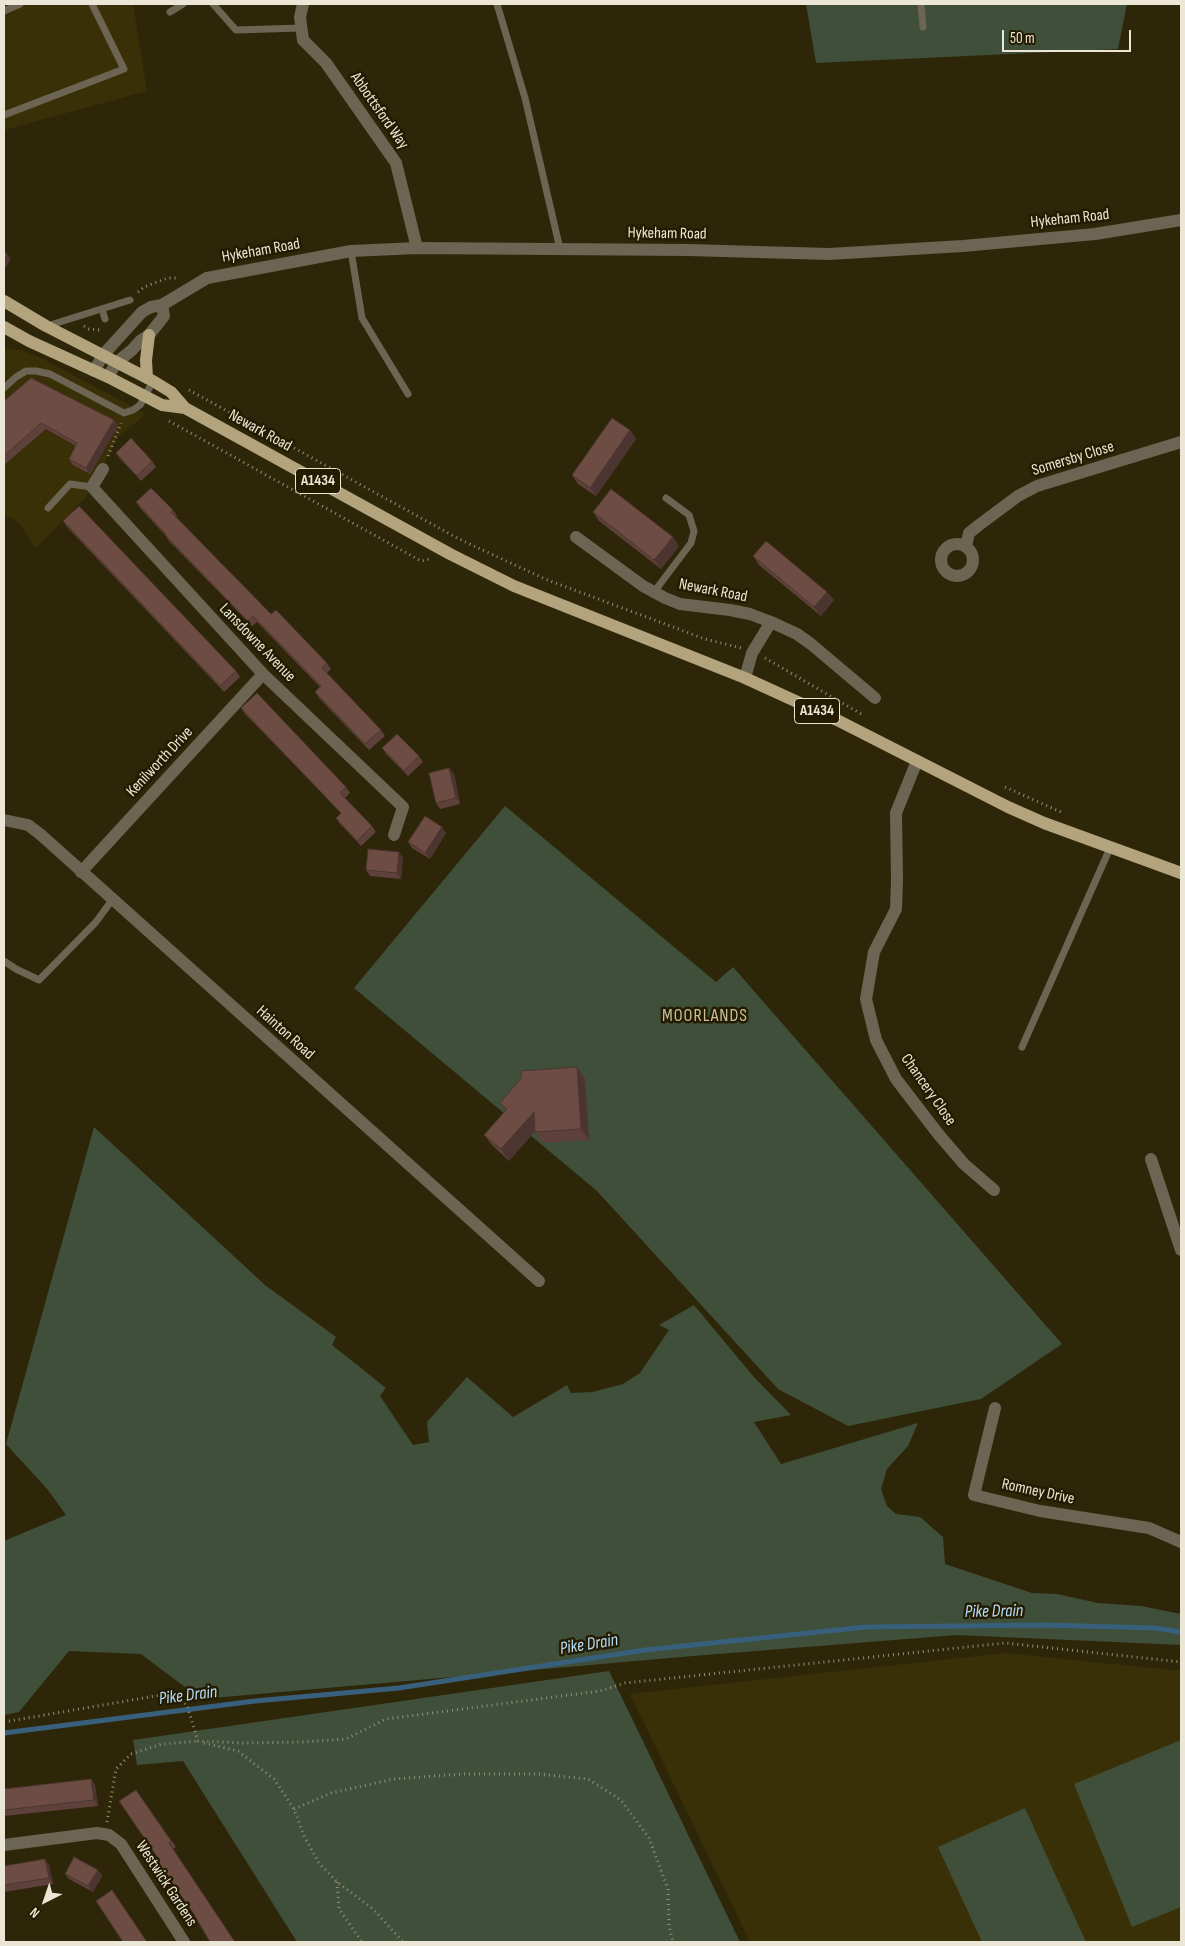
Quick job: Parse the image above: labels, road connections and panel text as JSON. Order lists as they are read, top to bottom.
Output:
{
  "streets": {
    "main road": ["Newark Road", "A1434"],
    "street": [
      "Abbottsford Way",
      "Hykeham Road",
      "Somersby Close",
      "Lansdowne Avenue",
      "Kenilworth Drive",
      "Hainton Road",
      "Chancery Close",
      "Romney Drive",
      "Westwick Gardens"
    ]
  },
  "crossings": [
    ["Abbottsford Way", "Hykeham Road"],
    ["Hykeham Road", "Newark Road"],
    ["Newark Road", "A1434"],
    ["A1434", "Chancery Close"],
    ["Lansdowne Avenue", "Kenilworth Drive"],
    ["Kenilworth Drive", "Hainton Road"]
  ],
  "districts": ["MOORLANDS"],
  "water": ["Pike Drain"],
  "scale_bar": "50 m",
  "north": "bottom left"
}
